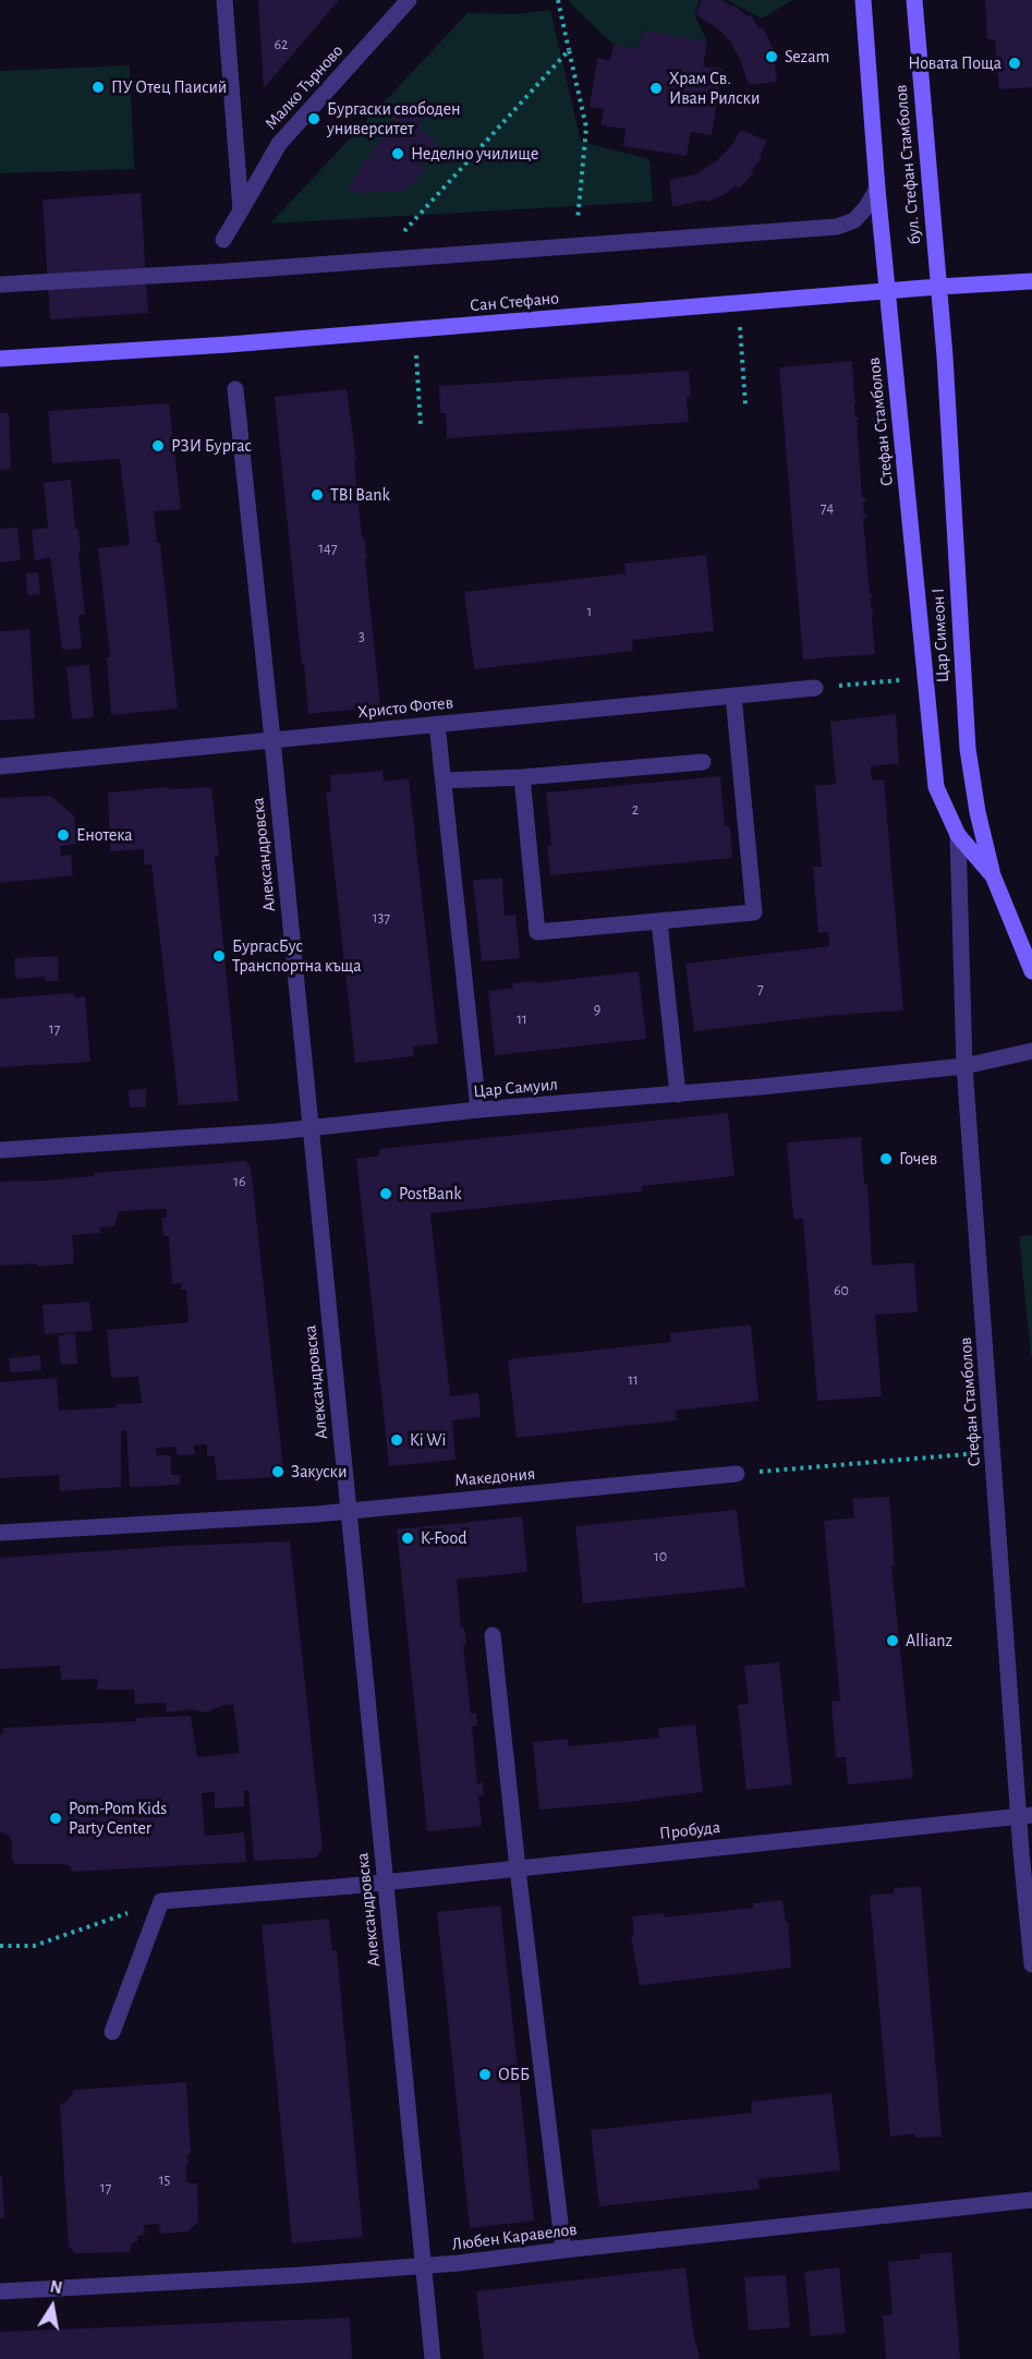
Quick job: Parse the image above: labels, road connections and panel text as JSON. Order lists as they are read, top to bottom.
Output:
{
  "streets": {
    "main road": [
      "бул. Стефан Стамболов",
      "Сан Стефано",
      "Стефан Стамболов",
      "Цар Симеон I"
    ],
    "street": [
      "Малко Търново",
      "Христо Фотев",
      "Александровска",
      "Цар Самуил",
      "Македония",
      "Пробуда",
      "Любен Каравелов"
    ]
  },
  "crossings": [
    ["бул. Стефан Стамболов", "Сан Стефано"],
    ["бул. Стефан Стамболов", "Цар Симеон I"],
    ["Сан Стефано", "Стефан Стамболов"],
    ["Сан Стефано", "Цар Симеон I"],
    ["Стефан Стамболов", "Цар Симеон I"],
    ["Стефан Стамболов", "Цар Самуил"],
    ["Стефан Стамболов", "Пробуда"],
    ["Христо Фотев", "Александровска"],
    ["Александровска", "Цар Самуил"],
    ["Александровска", "Македония"],
    ["Александровска", "Пробуда"],
    ["Александровска", "Любен Каравелов"]
  ],
  "places": [
    "Sezam",
    "Новата Поща",
    "ПУ Отец Паисий",
    "Храм Св. Иван Рилски",
    "Бургаски свободен университет",
    "Неделно училище",
    "РЗИ Бургас",
    "TBI Bank",
    "Енотека",
    "БургасБус Транспортна къща",
    "Гочев",
    "PostBank",
    "Ki Wi",
    "Закуски",
    "K-Food",
    "Allianz",
    "Pom-Pom Kids Party Center",
    "ОББ"
  ],
  "house_numbers": [
    "62",
    "74",
    "147",
    "1",
    "3",
    "2",
    "137",
    "7",
    "9",
    "11",
    "17",
    "16",
    "60",
    "11",
    "10",
    "15",
    "17"
  ],
  "north": "top"
}
